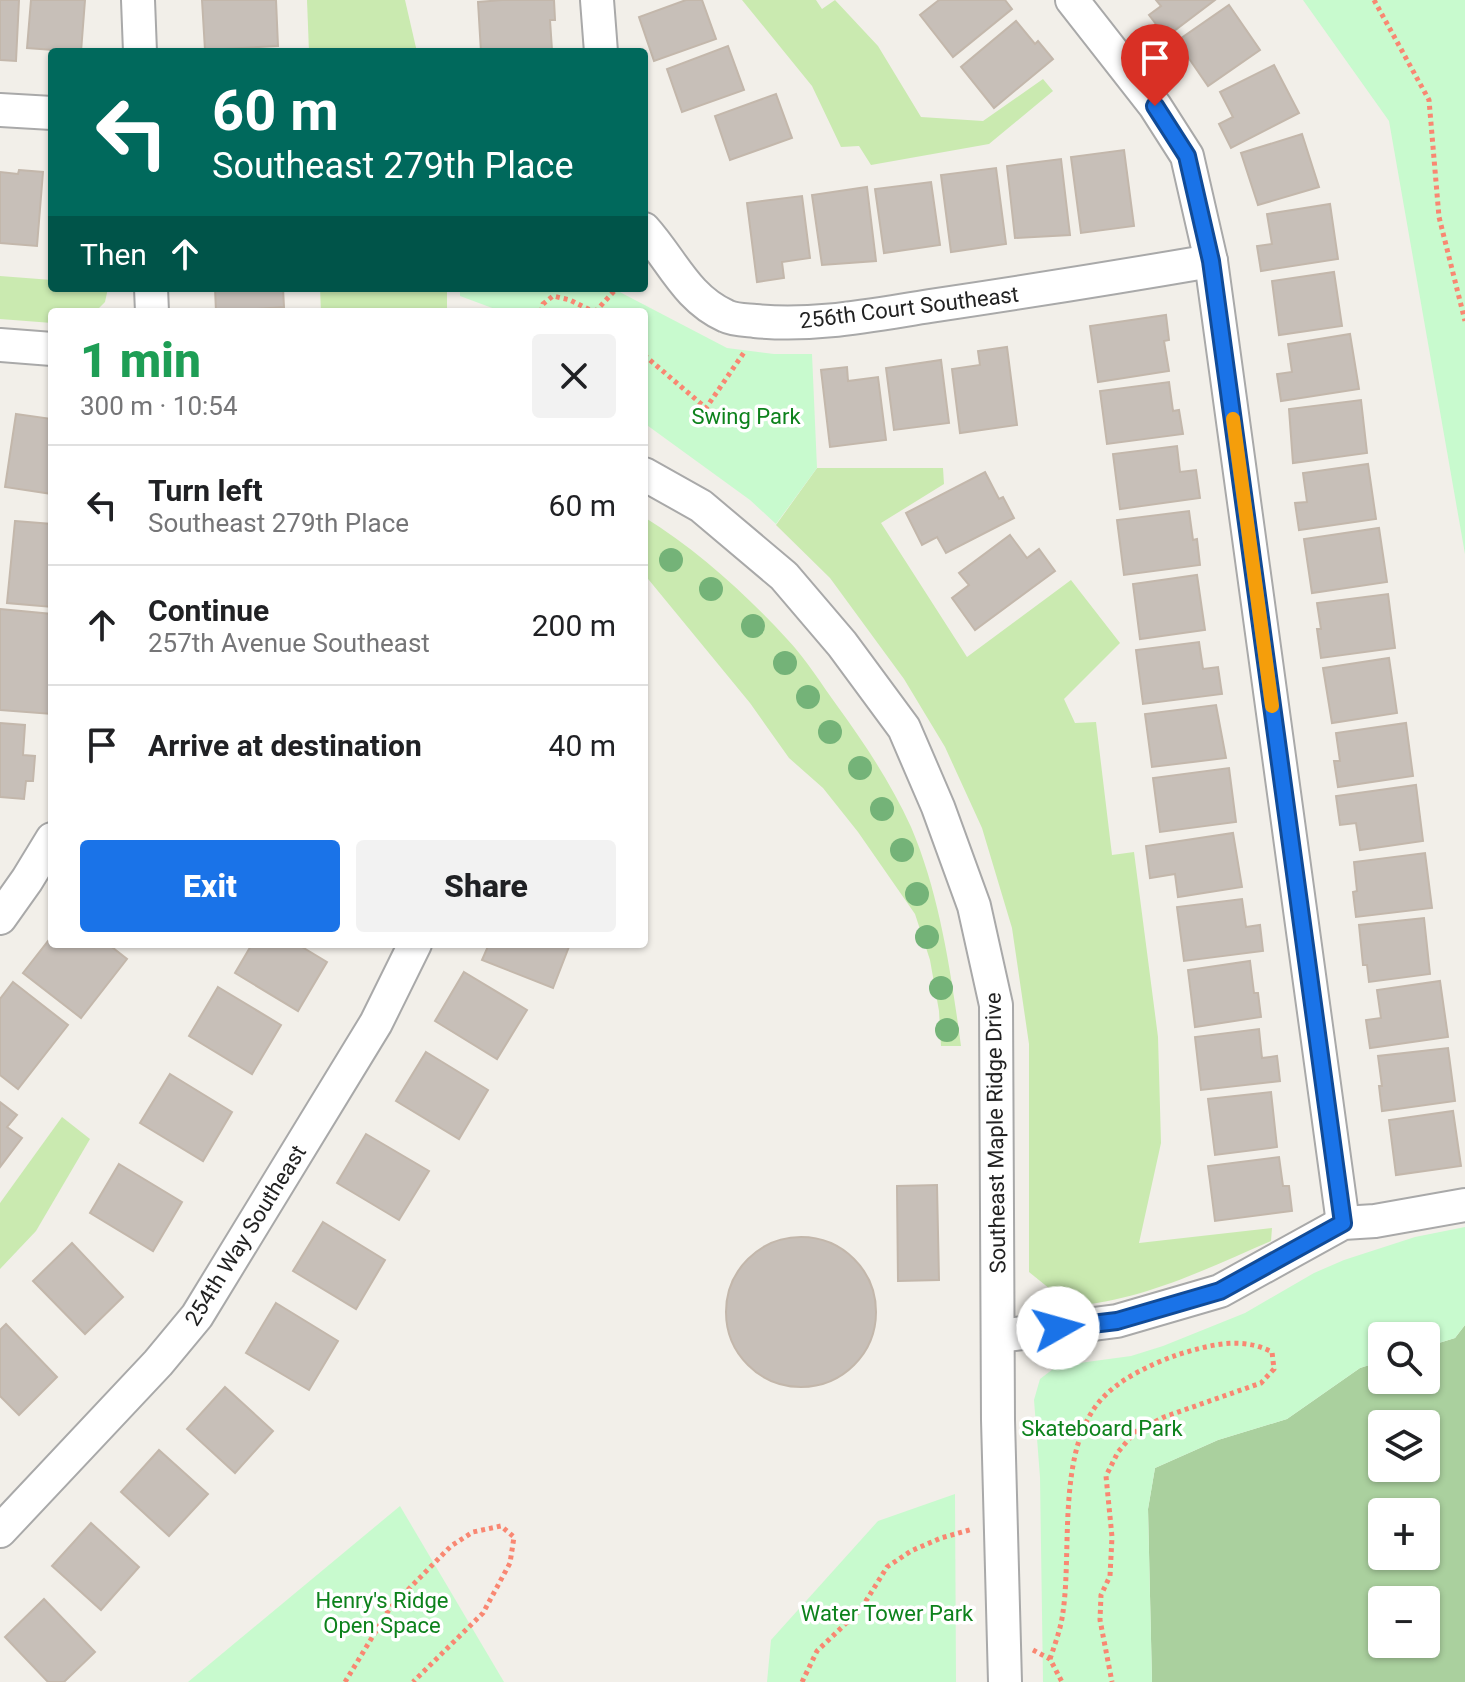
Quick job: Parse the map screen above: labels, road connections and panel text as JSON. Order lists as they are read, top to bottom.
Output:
{
  "streets": {
    "street": ["256th Court Southeast", "Southeast Maple Ridge Drive", "254th Way Southeast"]
  },
  "parks": [
    "Swing Park",
    "Skateboard Park",
    "Henry's Ridge Open Space",
    "Water Tower Park"
  ],
  "page": {
    "turn": ["60 m", "Southeast 279th Place"],
    "then": "Then",
    "heading": ["1 min", "300 m · 10:54"],
    "list": [
      {
        "name": "Turn left",
        "note": "Southeast 279th Place",
        "value": "60 m"
      },
      {
        "name": "Continue",
        "note": "257th Avenue Southeast",
        "value": "200 m"
      },
      {
        "name": "Arrive at destination",
        "value": "40 m"
      }
    ],
    "buttons": ["Exit", "Share"],
    "map_buttons": ["+", "−"]
  }
}
